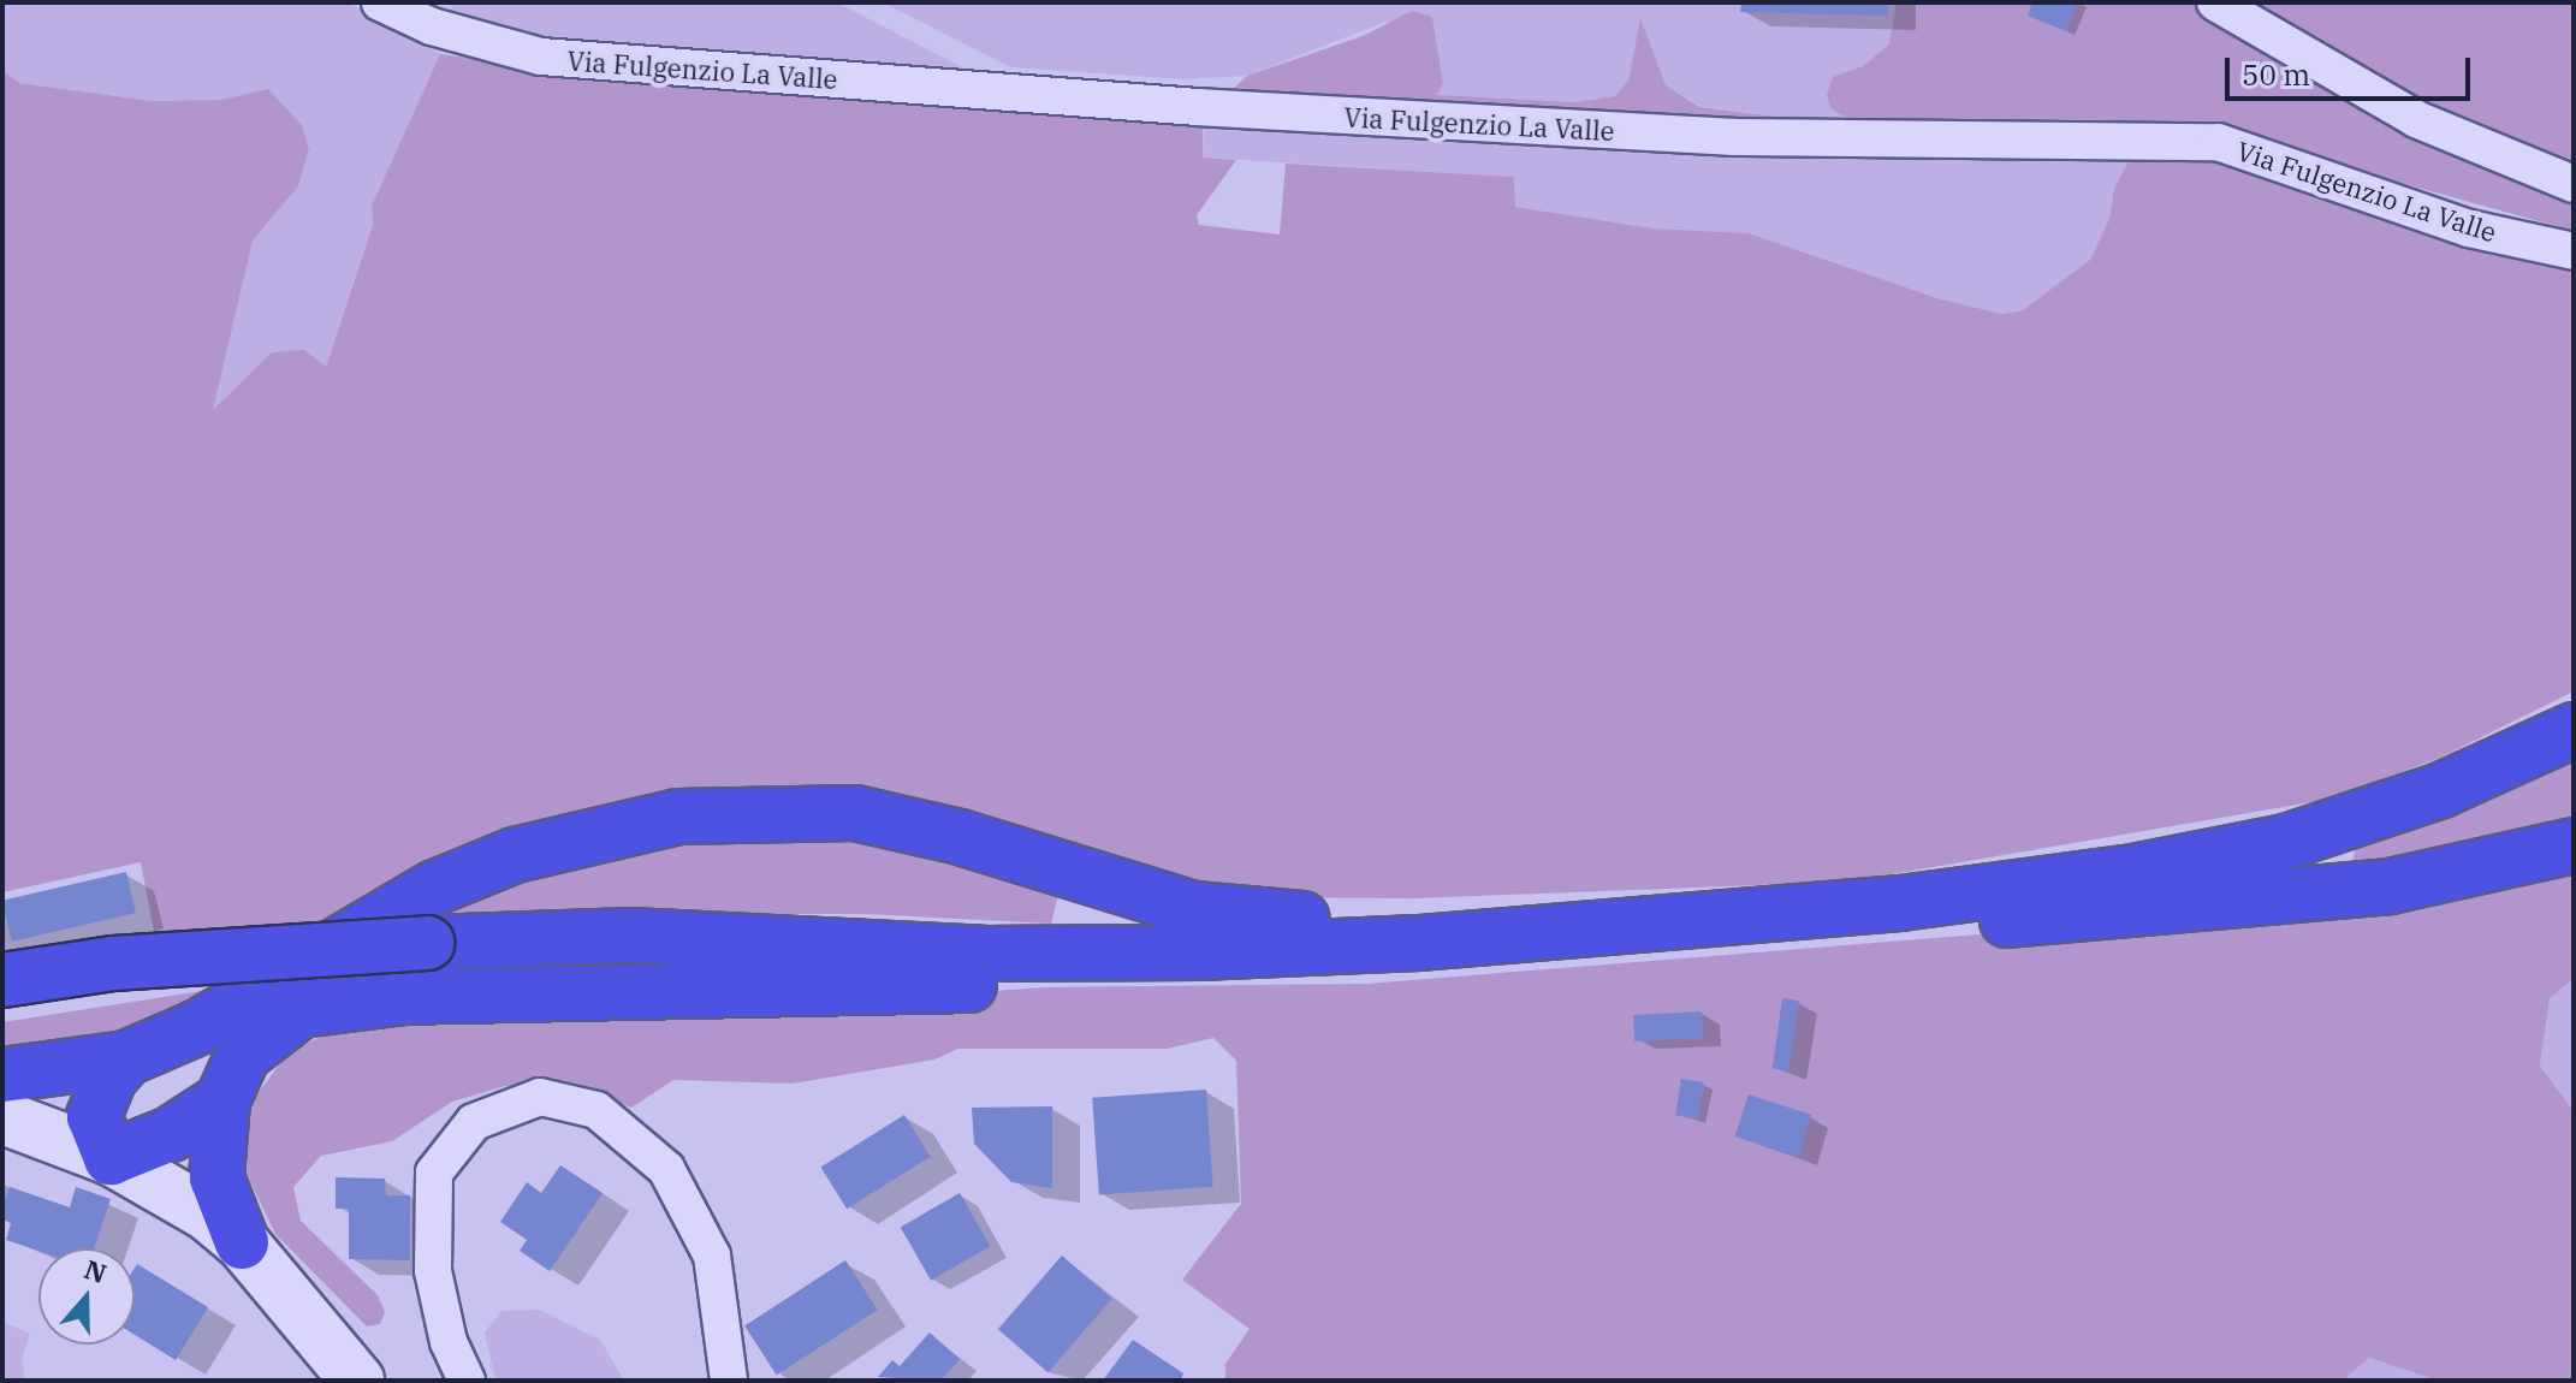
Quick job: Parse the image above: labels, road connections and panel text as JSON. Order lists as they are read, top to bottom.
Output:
{
  "streets": {
    "street": ["Via Fulgenzio La Valle"]
  },
  "scale_bar": "50 m",
  "north": "top"
}
